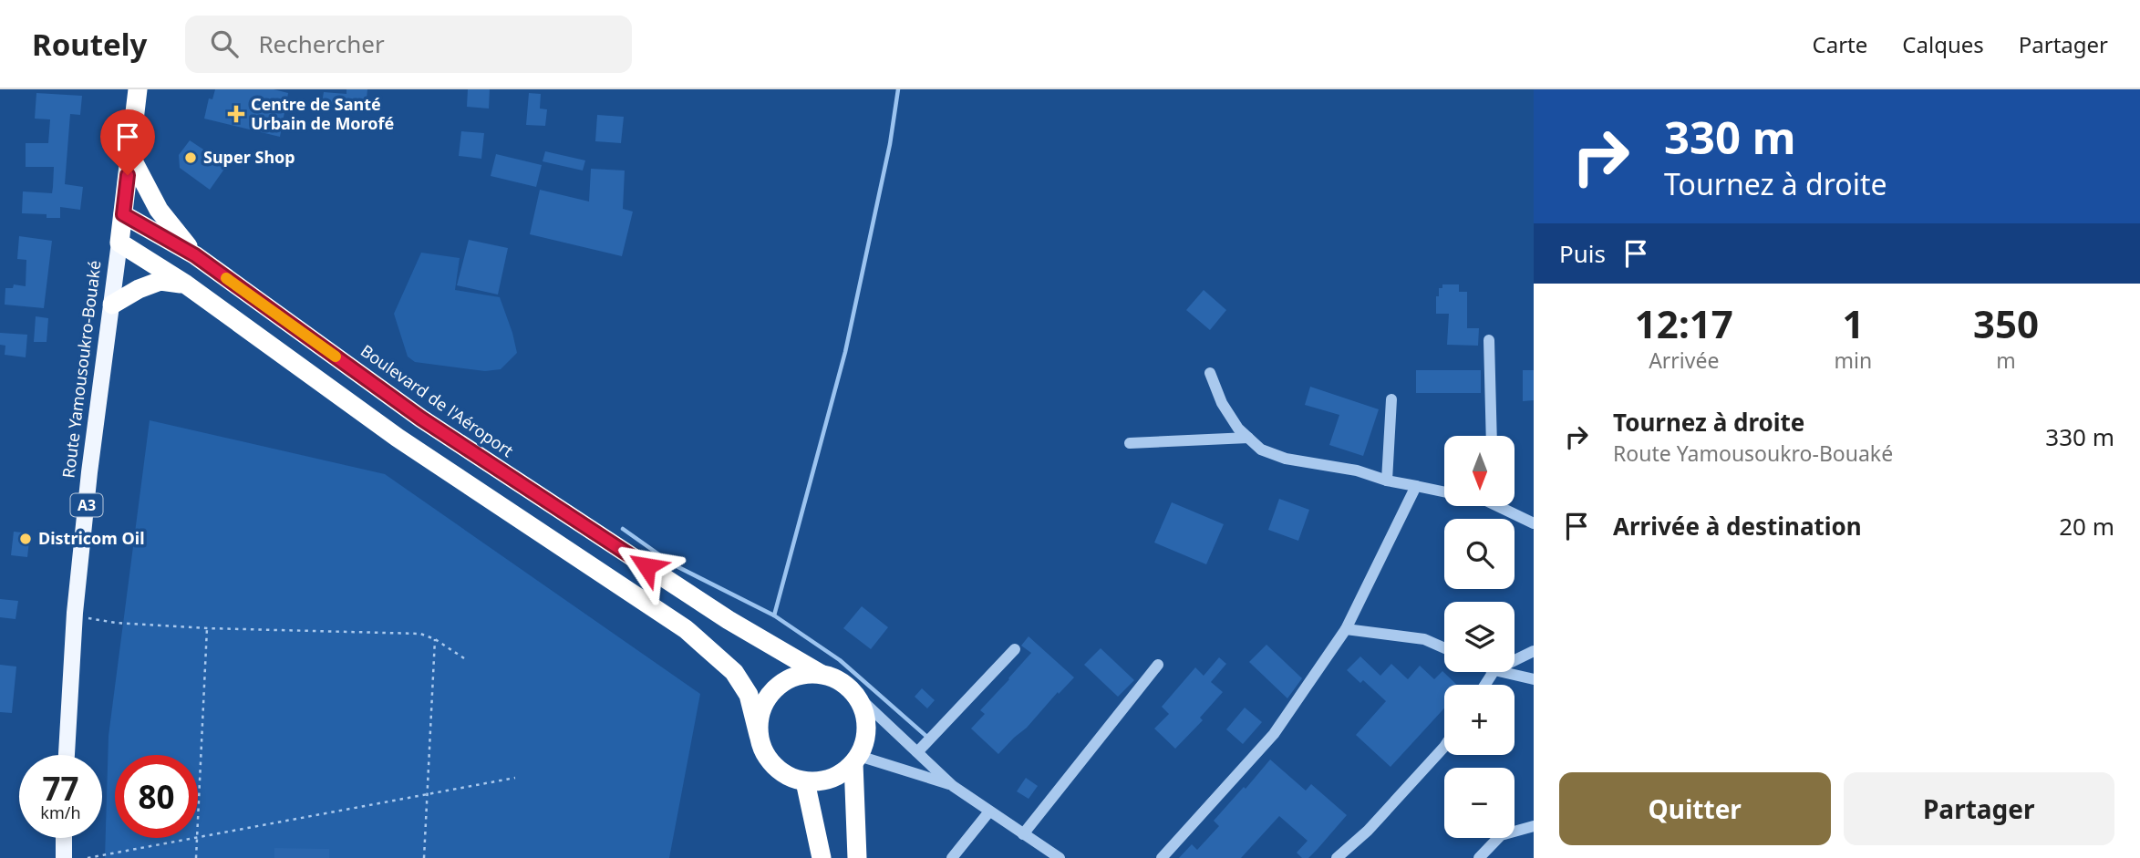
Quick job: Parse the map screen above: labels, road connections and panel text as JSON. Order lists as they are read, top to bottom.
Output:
{
  "streets": {
    "highway": ["Route Yamousoukro-Bouaké", "Boulevard de l'Aéroport", "A3"]
  },
  "crossings": [
    ["Route Yamousoukro-Bouaké", "Boulevard de l'Aéroport"]
  ],
  "places": {
    "health": ["Centre de Santé Urbain de Morofé"],
    "other": ["Super Shop", "Districom Oil"]
  },
  "north": "bottom",
  "page": {
    "header": "Routely",
    "search": "Rechercher",
    "nav": ["Carte", "Calques", "Partager"],
    "turn": ["330 m", "Tournez à droite"],
    "then": "Puis",
    "eta": [
      "12:17",
      "Arrivée",
      "1",
      "min",
      "350",
      "m"
    ],
    "list": [
      {
        "name": "Tournez à droite",
        "note": "Route Yamousoukro-Bouaké",
        "value": "330 m"
      },
      {
        "name": "Arrivée à destination",
        "value": "20 m"
      }
    ],
    "map_buttons": ["+", "−"],
    "speed": "77 km/h",
    "limit": "80",
    "buttons": ["Quitter", "Partager"]
  }
}
